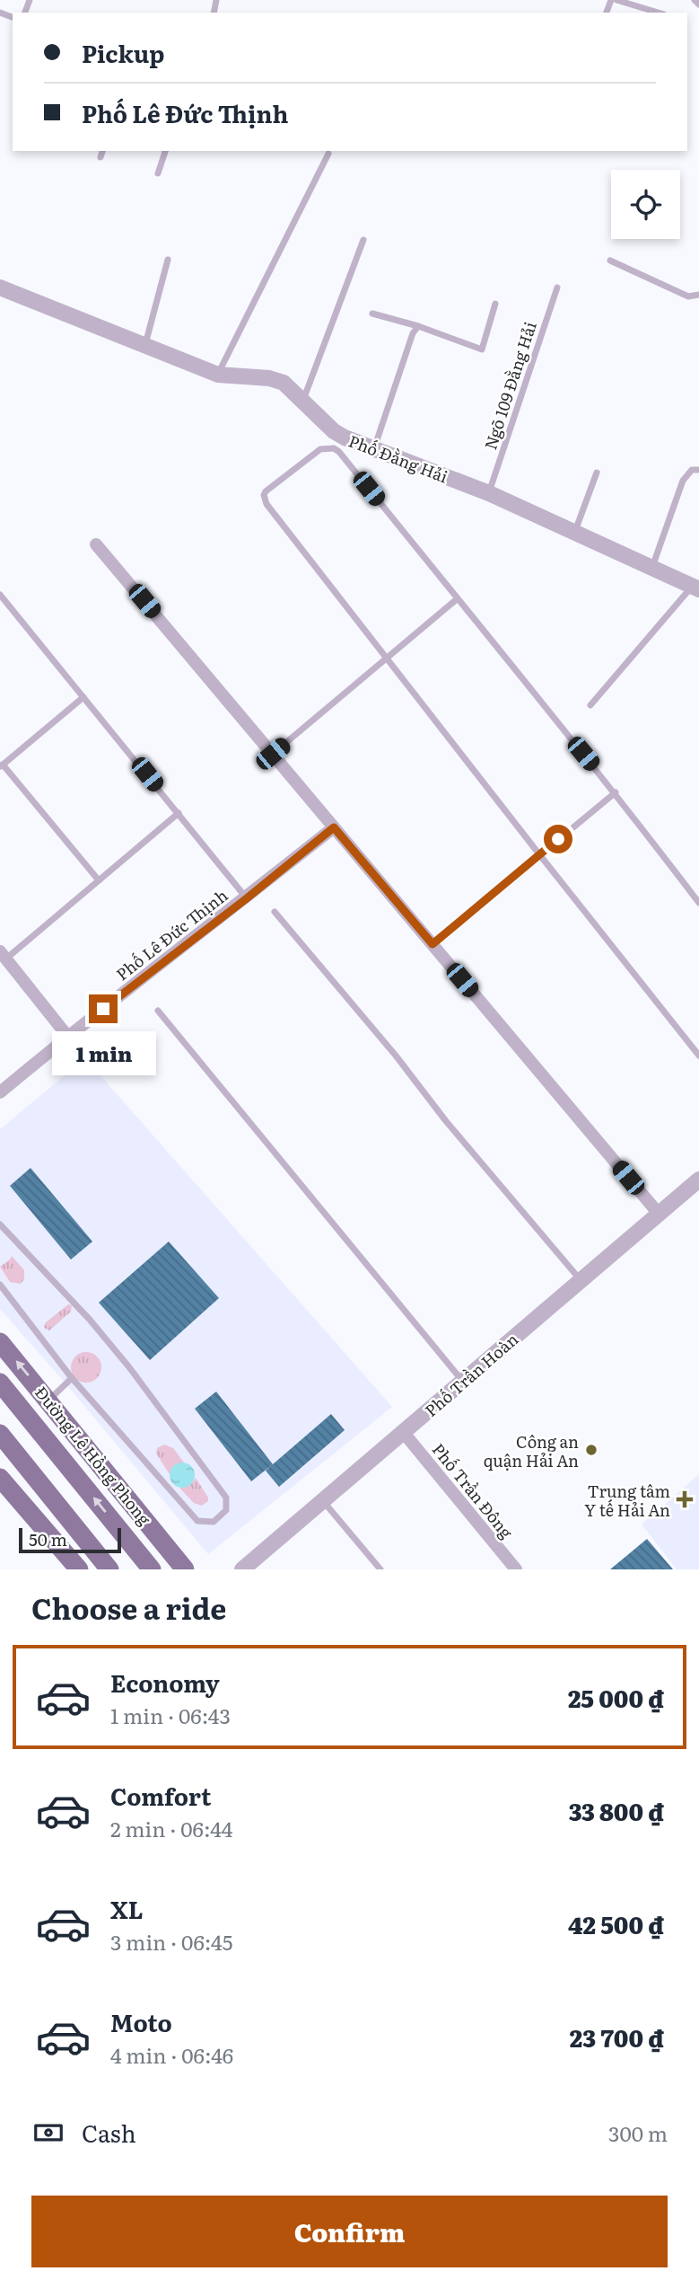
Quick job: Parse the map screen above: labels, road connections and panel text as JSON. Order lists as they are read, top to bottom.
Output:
{
  "streets": {
    "main road": ["Đường Lê Hồng Phong"],
    "street": [
      "Phố Đằng Hải",
      "Phố Lê Đức Thịnh",
      "Phố Trần Hoàn",
      "Phố Trần Đông"
    ],
    "lane": ["Ngõ 109 Đằng Hải"]
  },
  "crossings": [
    ["Ngõ 109 Đằng Hải", "Phố Đằng Hải"],
    ["Phố Trần Hoàn", "Phố Trần Đông"]
  ],
  "places": {
    "other": ["Công an quận Hải An"],
    "health": ["Trung tâm Y tế Hải An"]
  },
  "scale_bar": "50 m",
  "page": {
    "banner": ["Pickup", "Phố Lê Đức Thịnh"],
    "bubble": "1 min",
    "scale": "50 m",
    "heading": "Choose a ride",
    "list": [
      {
        "name": "Economy",
        "note": "1 min · 06:43",
        "value": "25 000 ₫"
      },
      {
        "name": "Comfort",
        "note": "2 min · 06:44",
        "value": "33 800 ₫"
      },
      {
        "name": "XL",
        "note": "3 min · 06:45",
        "value": "42 500 ₫"
      },
      {
        "name": "Moto",
        "note": "4 min · 06:46",
        "value": "23 700 ₫"
      }
    ],
    "pay": ["Cash", "300 m"],
    "buttons": "Confirm"
  }
}
